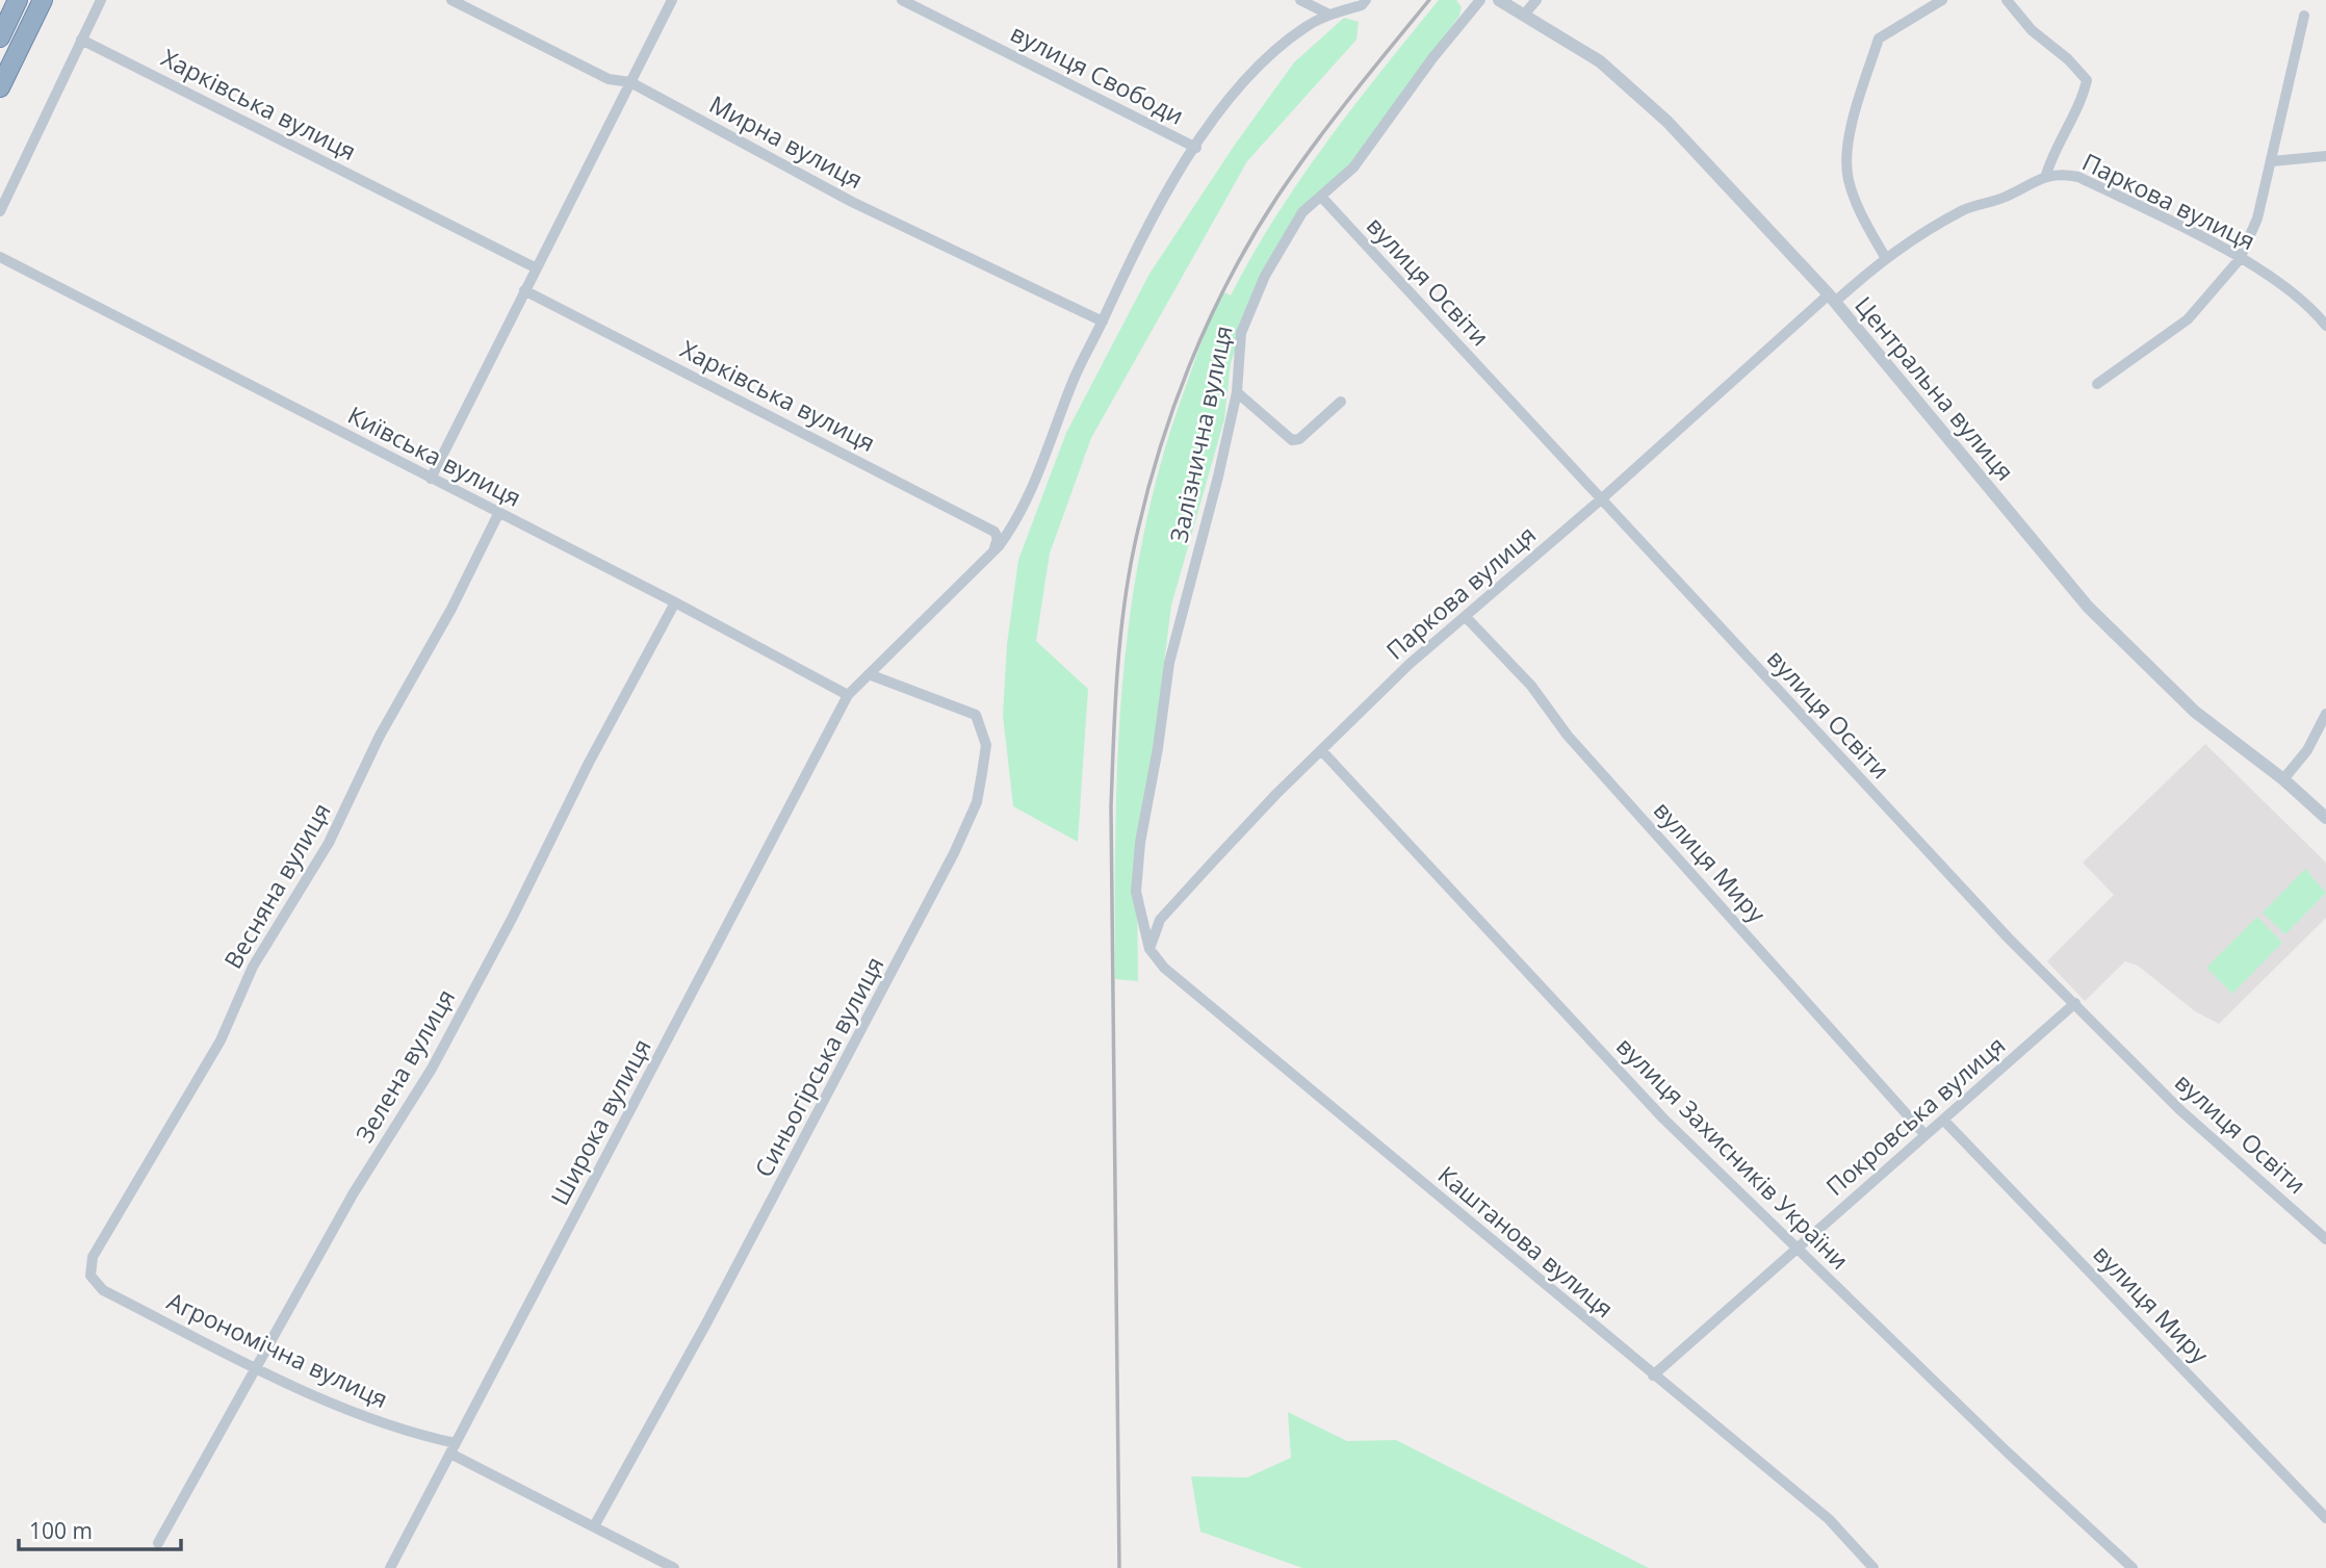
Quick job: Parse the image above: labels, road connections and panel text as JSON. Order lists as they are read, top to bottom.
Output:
{
  "streets": {
    "street": [
      "вулиця Свободи",
      "Харківська вулиця",
      "Мирна вулиця",
      "Паркова вулиця",
      "вулиця Освіти",
      "Центральна вулиця",
      "Залізнична вулиця",
      "Київська вулиця",
      "вулиця Миру",
      "Весняна вулиця",
      "Зелена вулиця",
      "Синьогірська вулиця",
      "Покровська вулиця",
      "Широка вулиця",
      "вулиця Захисників України",
      "Каштанова вулиця",
      "Агрономічна вулиця"
    ]
  },
  "crossings": [
    ["вулиця Свободи", "Широка вулиця"],
    ["Харківська вулиця", "Широка вулиця"],
    ["Мирна вулиця", "Широка вулиця"],
    ["Паркова вулиця", "вулиця Освіти"],
    ["Паркова вулиця", "Центральна вулиця"],
    ["Паркова вулиця", "Залізнична вулиця"],
    ["Паркова вулиця", "вулиця Миру"],
    ["Паркова вулиця", "вулиця Захисників України"],
    ["Паркова вулиця", "Каштанова вулиця"],
    ["вулиця Освіти", "Залізнична вулиця"],
    ["вулиця Освіти", "Покровська вулиця"],
    ["Залізнична вулиця", "Каштанова вулиця"],
    ["Київська вулиця", "Весняна вулиця"],
    ["Київська вулиця", "Зелена вулиця"],
    ["Київська вулиця", "Широка вулиця"],
    ["вулиця Миру", "Покровська вулиця"],
    ["Весняна вулиця", "Агрономічна вулиця"],
    ["Зелена вулиця", "Агрономічна вулиця"],
    ["Синьогірська вулиця", "Широка вулиця"],
    ["Синьогірська вулиця", "Агрономічна вулиця"],
    ["Покровська вулиця", "вулиця Захисників України"],
    ["Покровська вулиця", "Каштанова вулиця"],
    ["Широка вулиця", "Агрономічна вулиця"]
  ],
  "scale_bar": "100 m"
}
